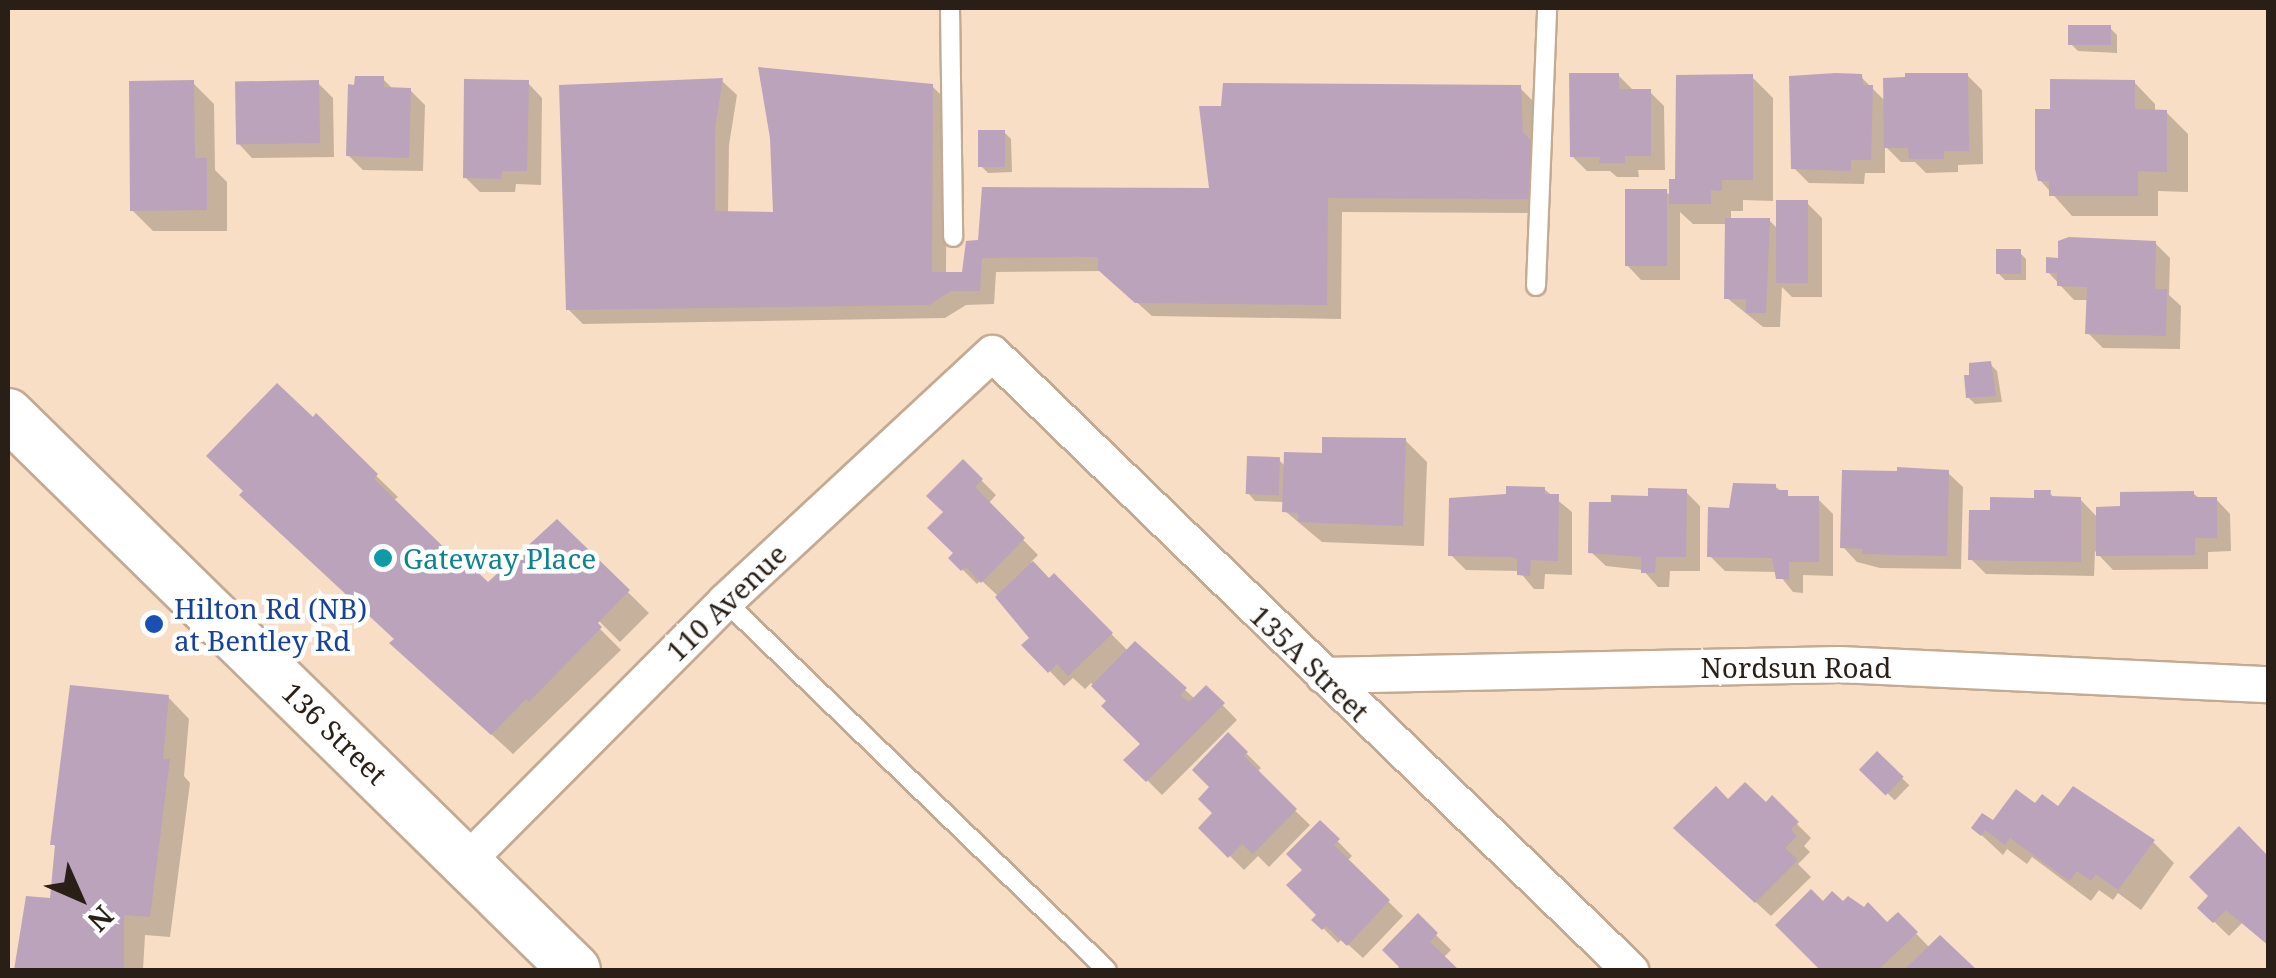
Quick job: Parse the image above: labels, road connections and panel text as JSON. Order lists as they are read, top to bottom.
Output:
{
  "streets": {
    "street": [
      "110 Avenue",
      "135A Street",
      "Nordsun Road",
      "136 Street"
    ]
  },
  "crossings": [
    ["110 Avenue", "135A Street"],
    ["110 Avenue", "136 Street"],
    ["135A Street", "Nordsun Road"]
  ],
  "places": ["Gateway Place", "Hilton Rd (NB) at Bentley Rd"],
  "north": "bottom right"
}
